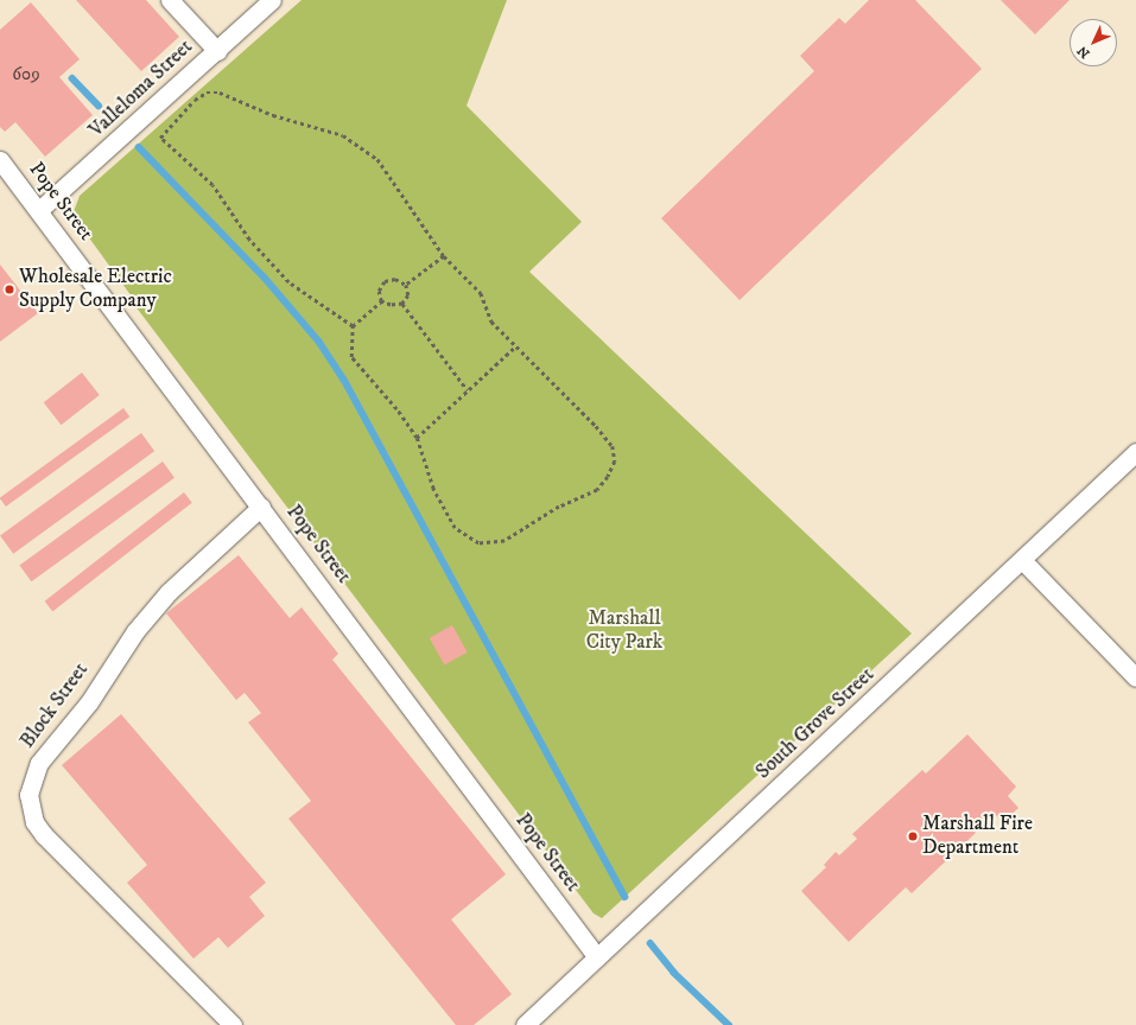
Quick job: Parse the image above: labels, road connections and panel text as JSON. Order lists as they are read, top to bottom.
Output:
{
  "streets": {
    "street": [
      "Valleloma Street",
      "Pope Street",
      "Block Street",
      "South Grove Street"
    ]
  },
  "crossings": [
    ["Valleloma Street", "Pope Street"],
    ["Pope Street", "Block Street"],
    ["Pope Street", "South Grove Street"]
  ],
  "parks": ["Marshall City Park"],
  "places": ["Wholesale Electric Supply Company", "Marshall Fire Department"],
  "house_numbers": ["609"],
  "north": "bottom left"
}
